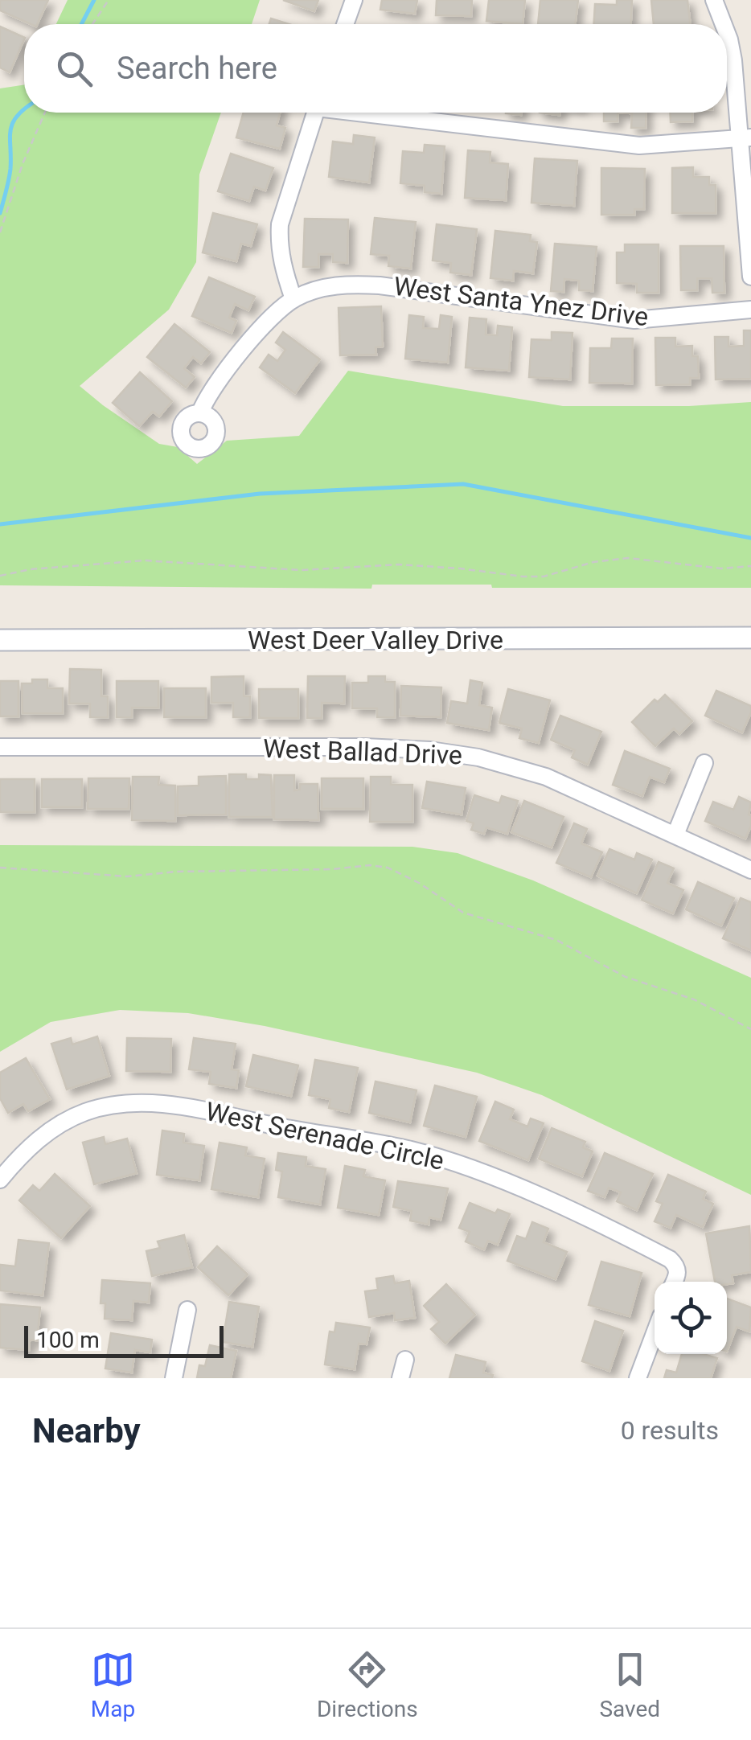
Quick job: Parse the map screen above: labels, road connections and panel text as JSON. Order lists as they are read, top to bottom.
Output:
{
  "streets": {
    "street": [
      "West Santa Ynez Drive",
      "West Deer Valley Drive",
      "West Ballad Drive",
      "West Serenade Circle"
    ]
  },
  "scale_bar": "100 m",
  "page": {
    "search": "Search here",
    "scale": "100 m",
    "heading": ["Nearby", "0 results"],
    "nav": ["Map", "Directions", "Saved"]
  }
}
